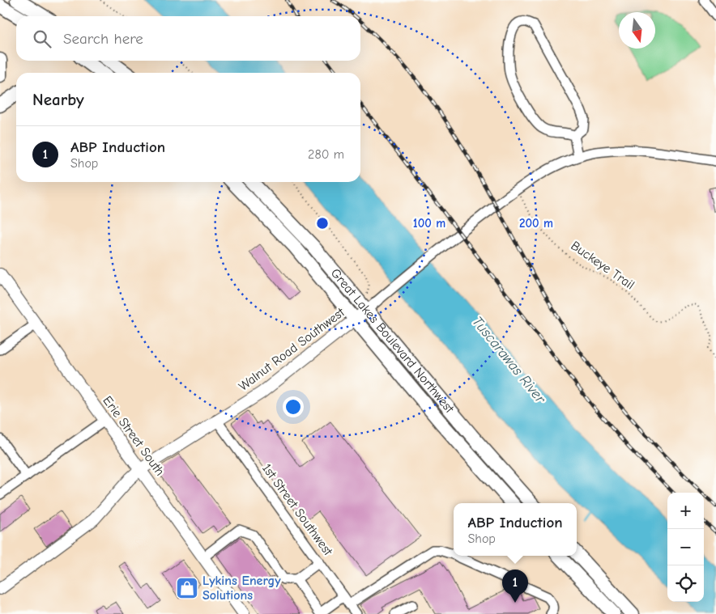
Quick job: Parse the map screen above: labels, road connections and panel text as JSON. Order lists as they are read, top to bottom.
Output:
{
  "streets": {
    "highway": ["Great Lakes Boulevard Northwest"],
    "main road": ["Walnut Road Southwest", "Erie Street South"],
    "street": ["1st Street Southwest"],
    "path": ["Buckeye Trail"]
  },
  "crossings": [
    ["Great Lakes Boulevard Northwest", "Walnut Road Southwest"],
    ["Walnut Road Southwest", "Erie Street South"],
    ["Walnut Road Southwest", "1st Street Southwest"]
  ],
  "water": ["Tuscarawas River"],
  "places": {
    "shop": ["Lykins Energy Solutions"]
  },
  "north": "bottom",
  "page": {
    "search": "Search here",
    "heading": "Nearby",
    "list": [
      {
        "mark": "1",
        "name": "ABP Induction",
        "note": "Shop",
        "value": "280 m"
      }
    ],
    "map_buttons": ["+", "−"],
    "popup": ["ABP Induction", "Shop"],
    "pins": "1"
  },
  "rings": ["100 m", "200 m"]
}
